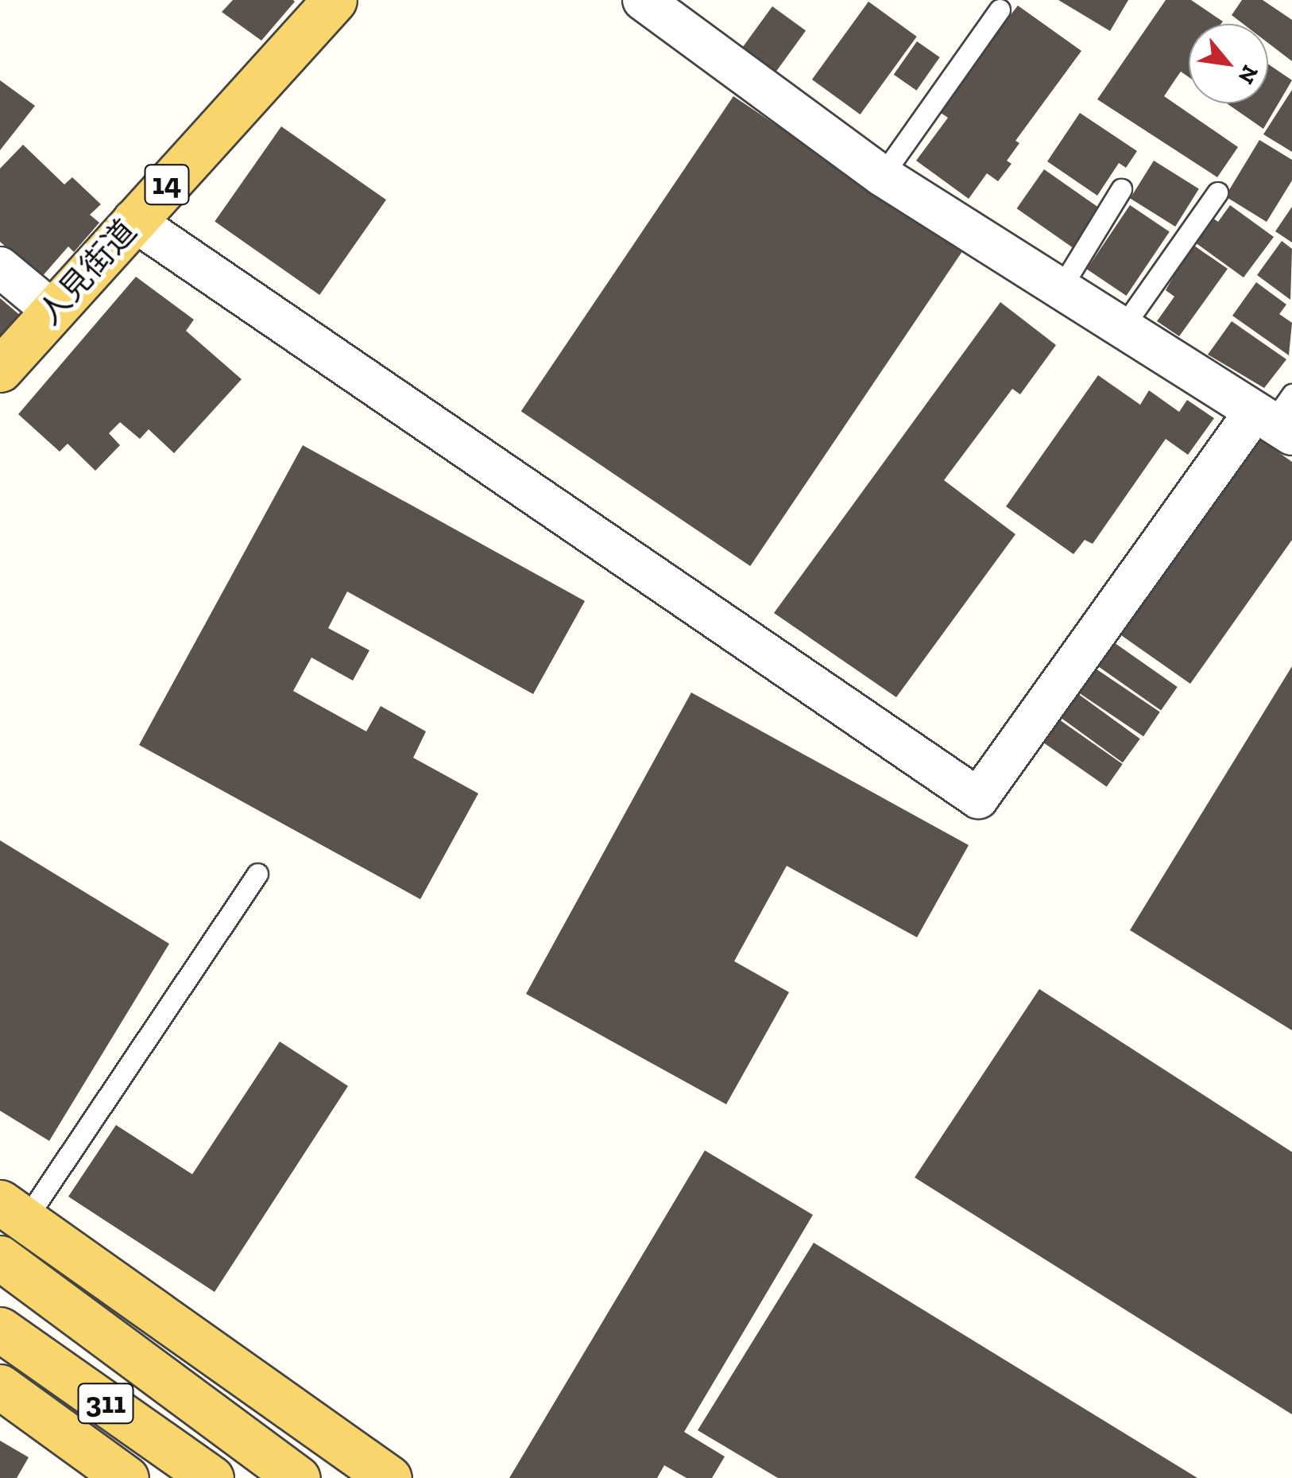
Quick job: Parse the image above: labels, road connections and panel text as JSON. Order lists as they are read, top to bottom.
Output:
{
  "streets": {
    "main road": ["14", "人見街道", "311"]
  },
  "north": "bottom right"
}
